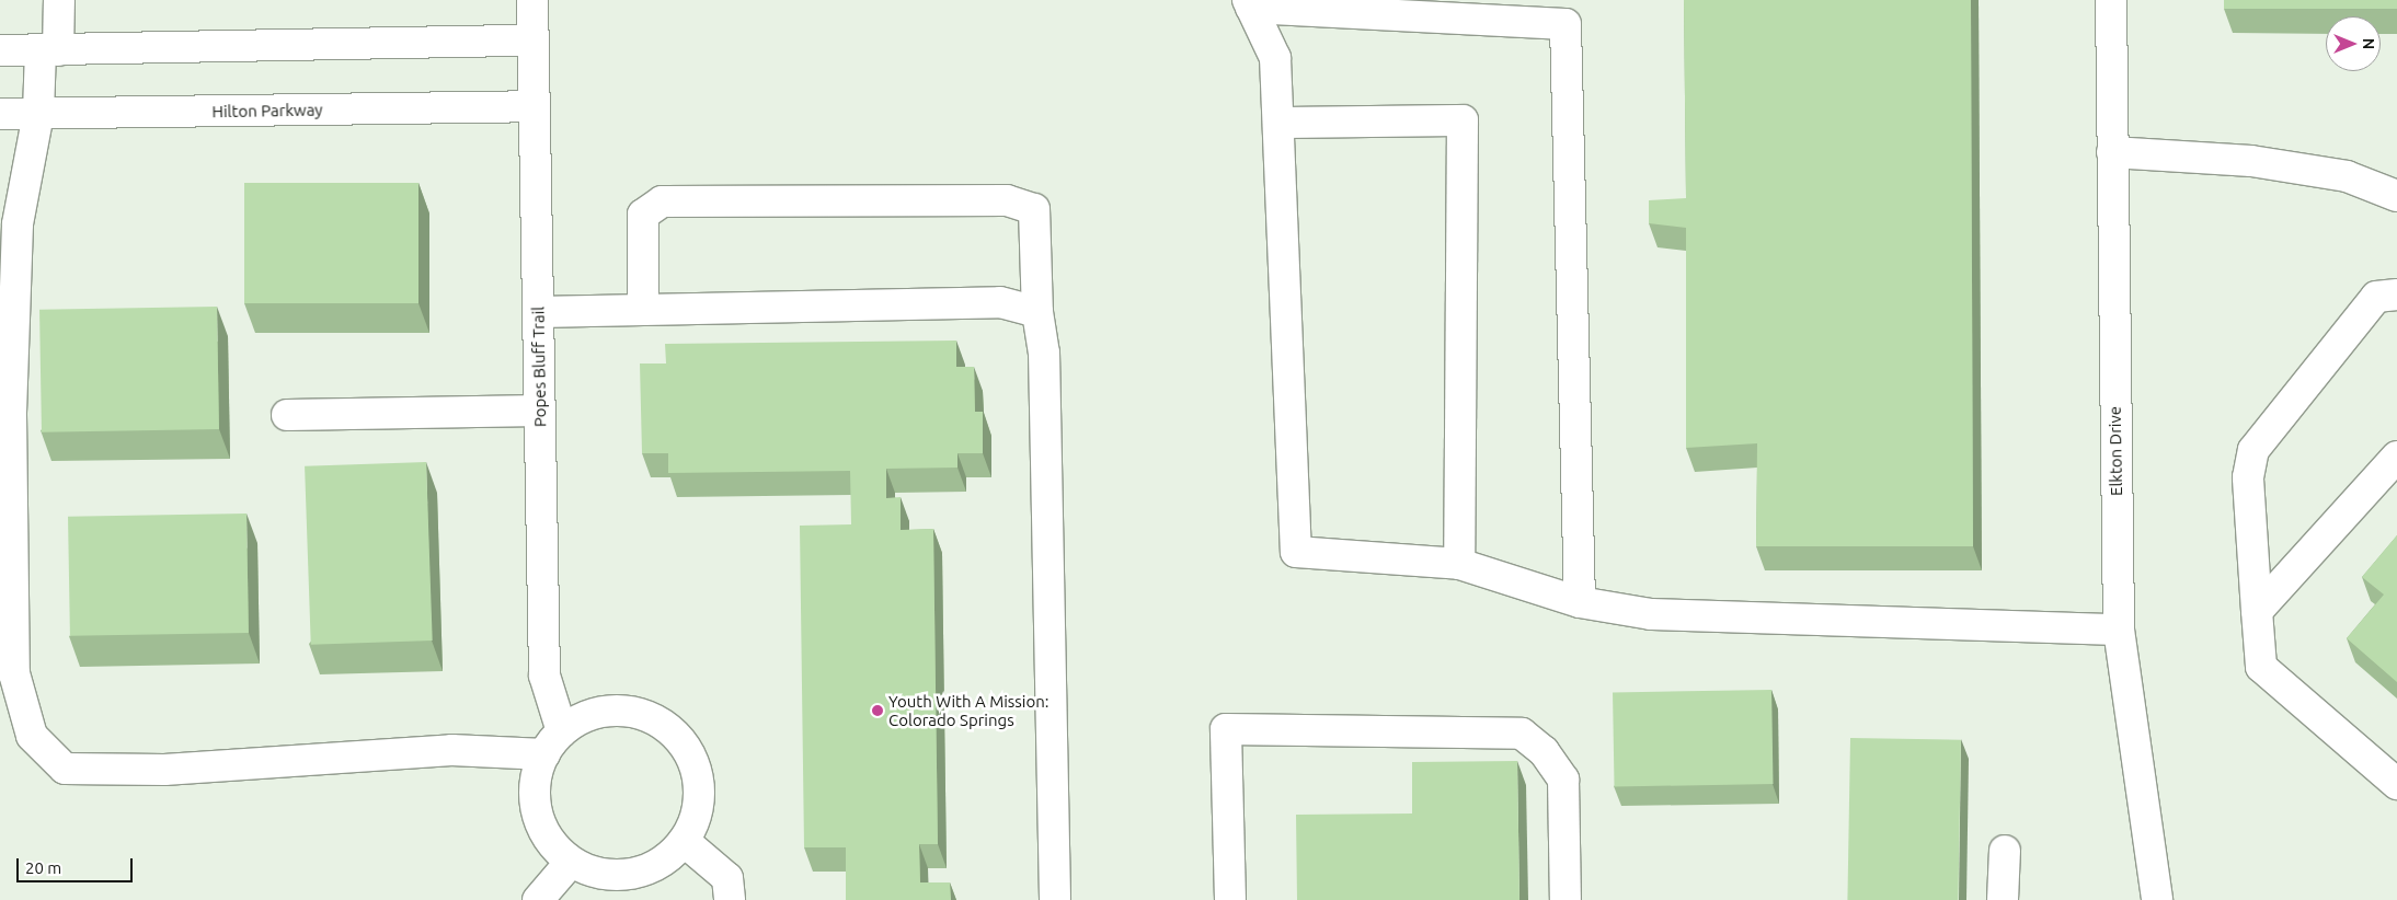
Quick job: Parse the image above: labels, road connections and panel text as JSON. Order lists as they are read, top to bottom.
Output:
{
  "streets": {
    "street": ["Hilton Parkway", "Popes Bluff Trail", "Elkton Drive"]
  },
  "crossings": [
    ["Hilton Parkway", "Popes Bluff Trail"]
  ],
  "places": ["Youth With A Mission: Colorado Springs"],
  "scale_bar": "20 m",
  "north": "right"
}
